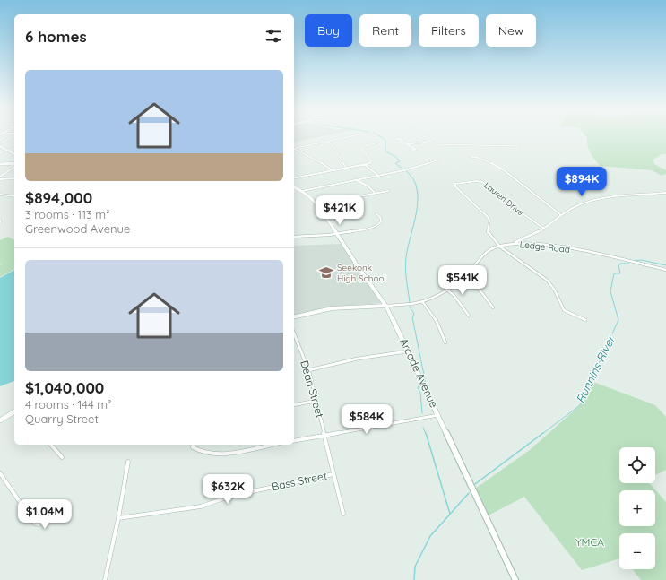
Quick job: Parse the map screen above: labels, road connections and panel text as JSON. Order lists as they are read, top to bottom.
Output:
{
  "streets": {
    "main road": ["Ledge Road", "Arcade Avenue"],
    "street": ["Lauren Drive", "Dean Street", "Bass Street"]
  },
  "crossings": [
    ["Lauren Drive", "Ledge Road"],
    ["Ledge Road", "Arcade Avenue"],
    ["Dean Street", "Bass Street"]
  ],
  "water": ["Runnins River"],
  "parks": ["YMCA"],
  "places": {
    "school or university": ["Seekonk High School"]
  },
  "page": {
    "chip": [
      "Buy",
      "Rent",
      "Filters",
      "New"
    ],
    "heading": "6 homes",
    "list": [
      {
        "name": "$894,000",
        "note": "3 rooms · 113 m² · Greenwood Avenue"
      },
      {
        "name": "$1,040,000",
        "note": "4 rooms · 144 m² · Quarry Street"
      }
    ],
    "price": [
      "$894K",
      "$421K",
      "$541K",
      "$584K",
      "$632K",
      "$1.04M"
    ],
    "map_buttons": ["+", "−"]
  }
}
